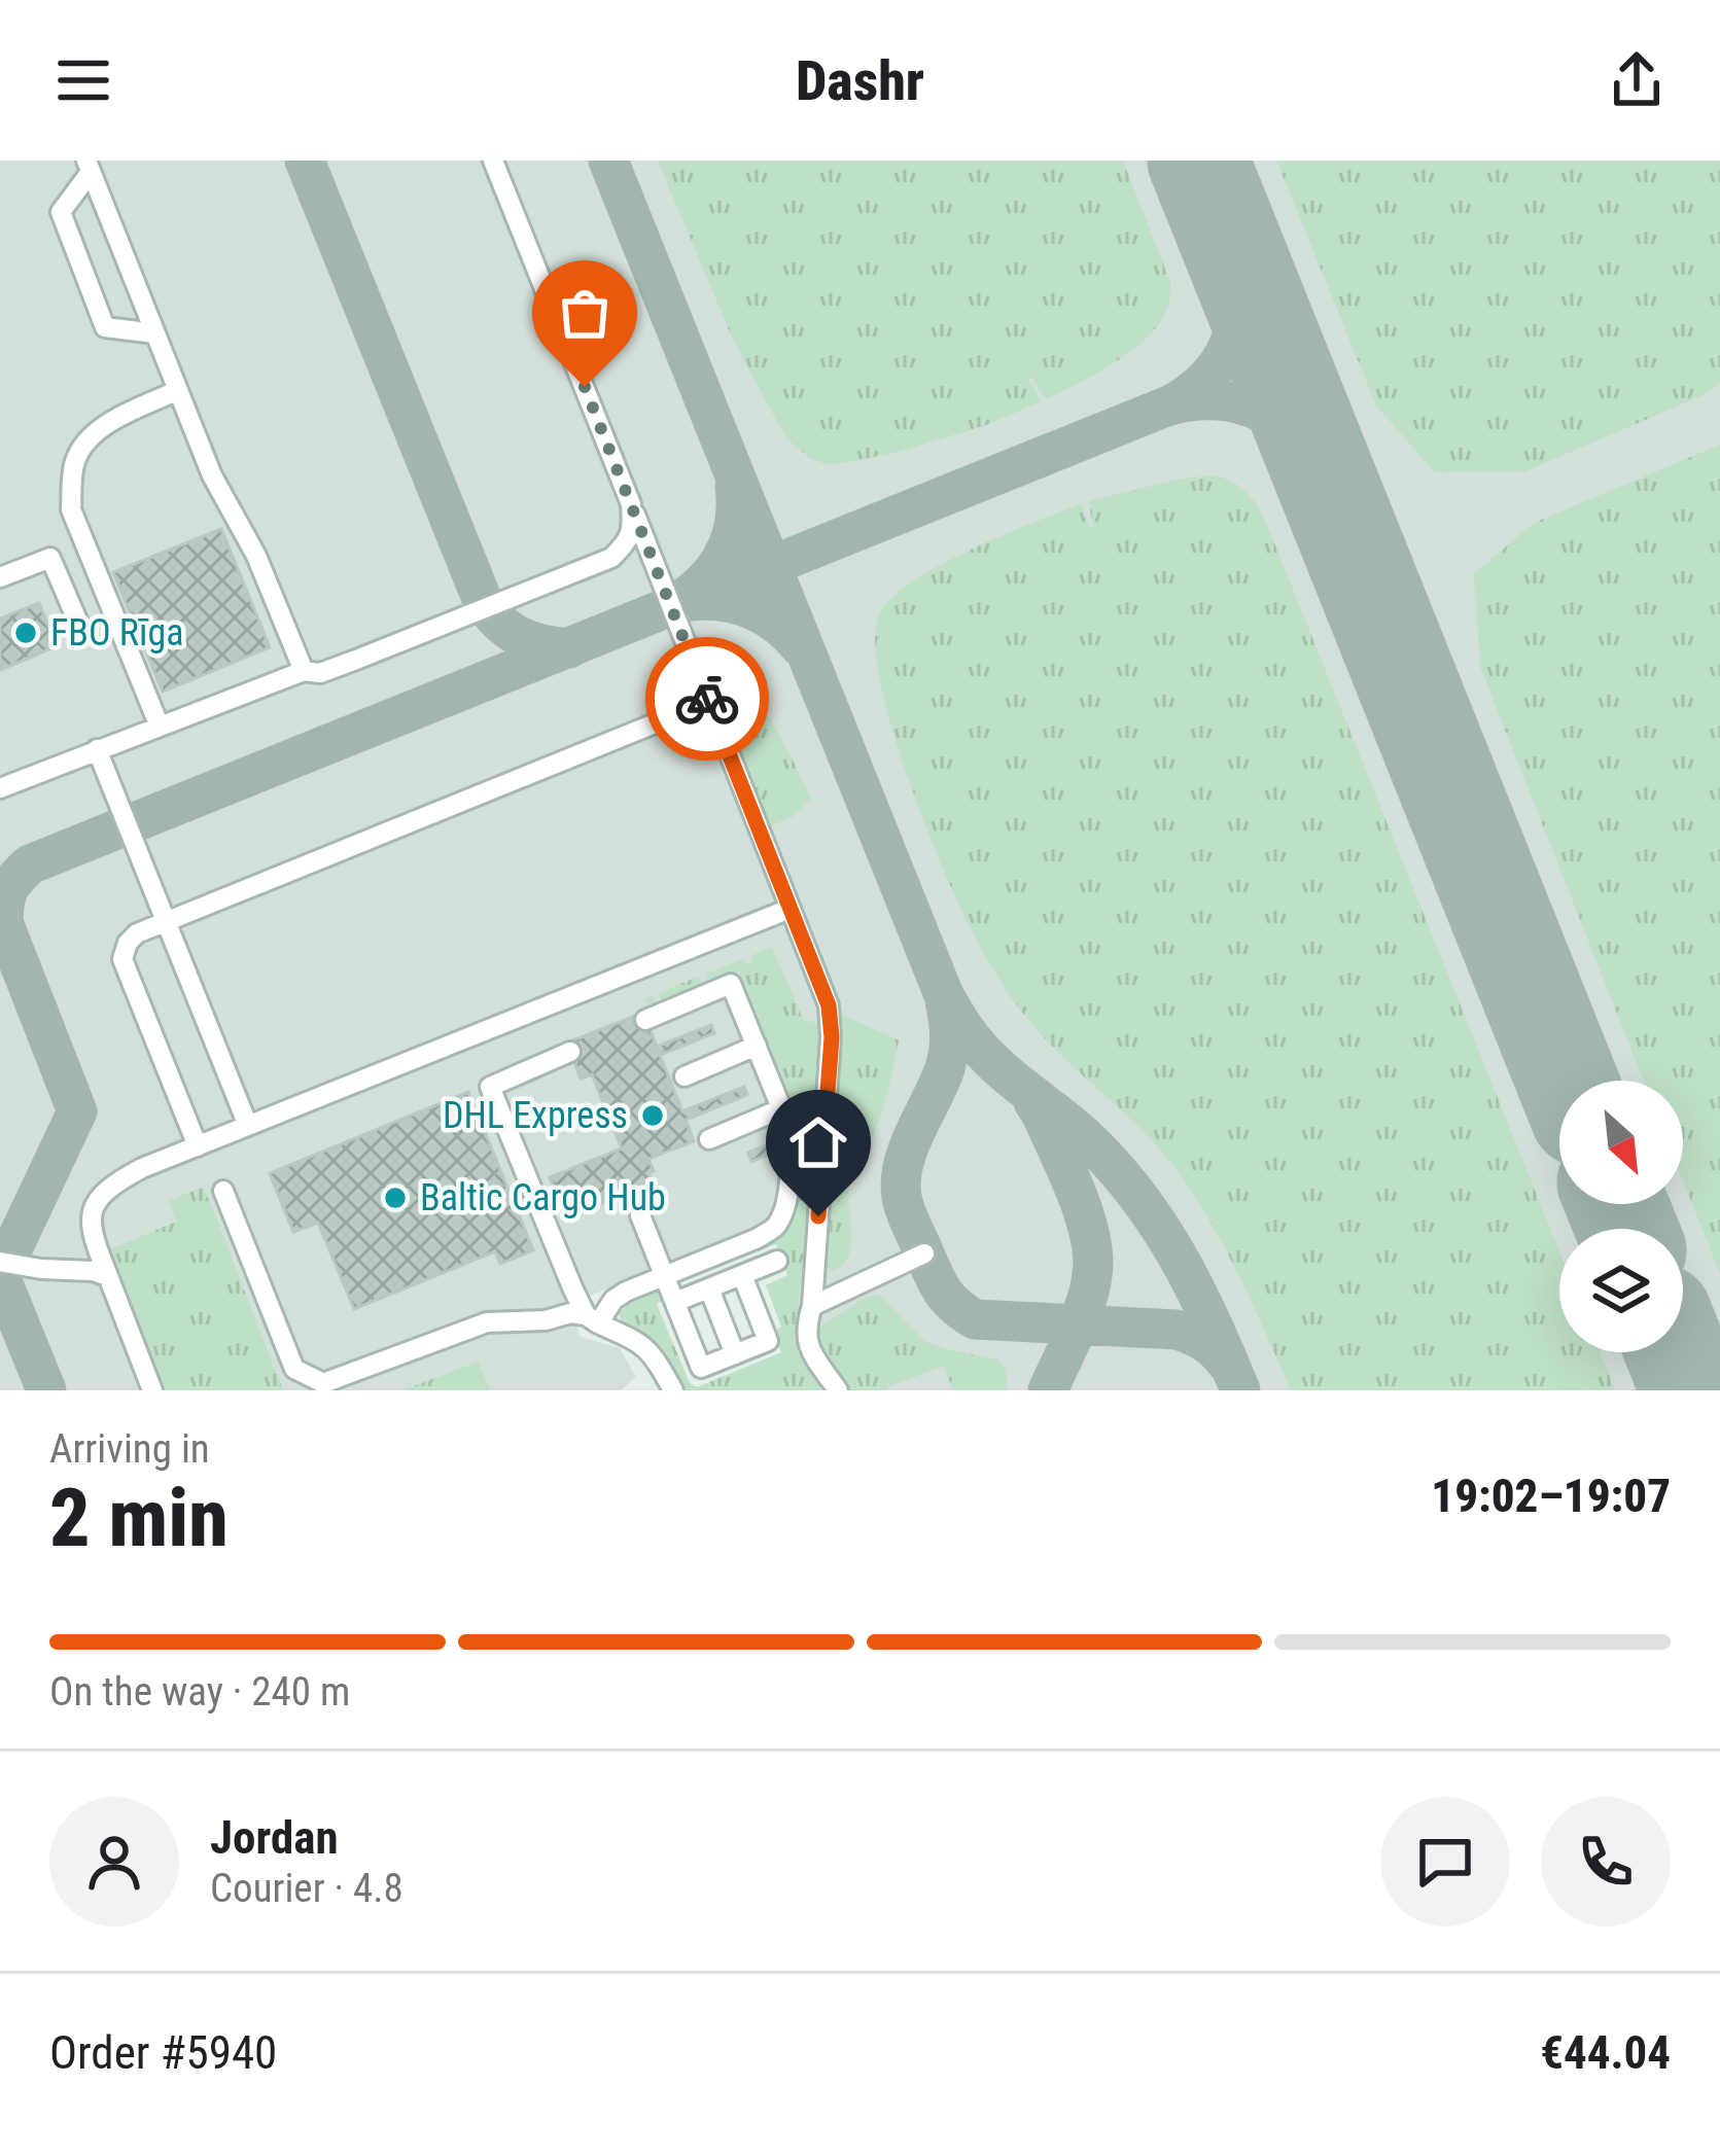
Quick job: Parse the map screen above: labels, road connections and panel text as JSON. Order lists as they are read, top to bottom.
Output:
{
  "places": ["FBO Rīga", "DHL Express", "Baltic Cargo Hub"],
  "north": "bottom right",
  "page": {
    "header": "Dashr",
    "heading": ["2 min", "Arriving in", "19:02–19:07"],
    "panel": [
      "Jordan",
      "Courier · 4.8",
      "Order #5940",
      "€44.04"
    ],
    "bar": "On the way · 240 m"
  }
}
